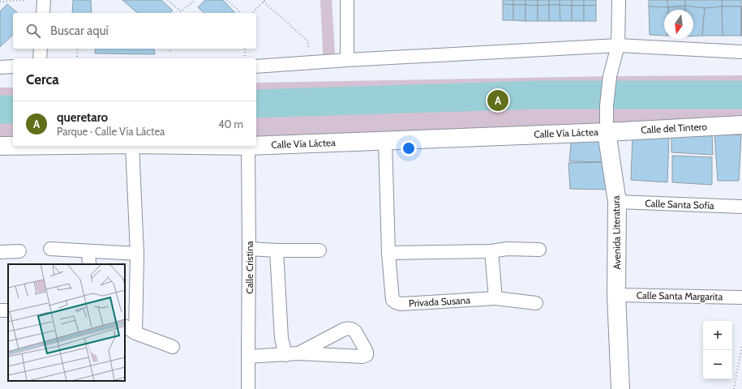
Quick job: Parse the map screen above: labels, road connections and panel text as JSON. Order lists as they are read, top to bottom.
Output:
{
  "streets": {
    "street": [
      "Calle del Tintero",
      "Calle Vía Láctea",
      "Calle Santa Sofía",
      "Avenida Literatura",
      "Calle Cristina",
      "Calle Santa Margarita",
      "Privada Susana"
    ]
  },
  "crossings": [
    ["Calle del Tintero", "Calle Vía Láctea"],
    ["Calle del Tintero", "Avenida Literatura"],
    ["Calle Vía Láctea", "Avenida Literatura"],
    ["Calle Vía Láctea", "Privada Susana"],
    ["Calle Santa Sofía", "Avenida Literatura"],
    ["Avenida Literatura", "Calle Santa Margarita"]
  ],
  "north": "bottom",
  "page": {
    "search": "Buscar aquí",
    "heading": "Cerca",
    "pins": "A",
    "list": [
      {
        "mark": "A",
        "name": "queretaro",
        "note": "Parque · Calle Vía Láctea",
        "value": "40 m"
      }
    ],
    "map_buttons": ["+", "−"]
  }
}
